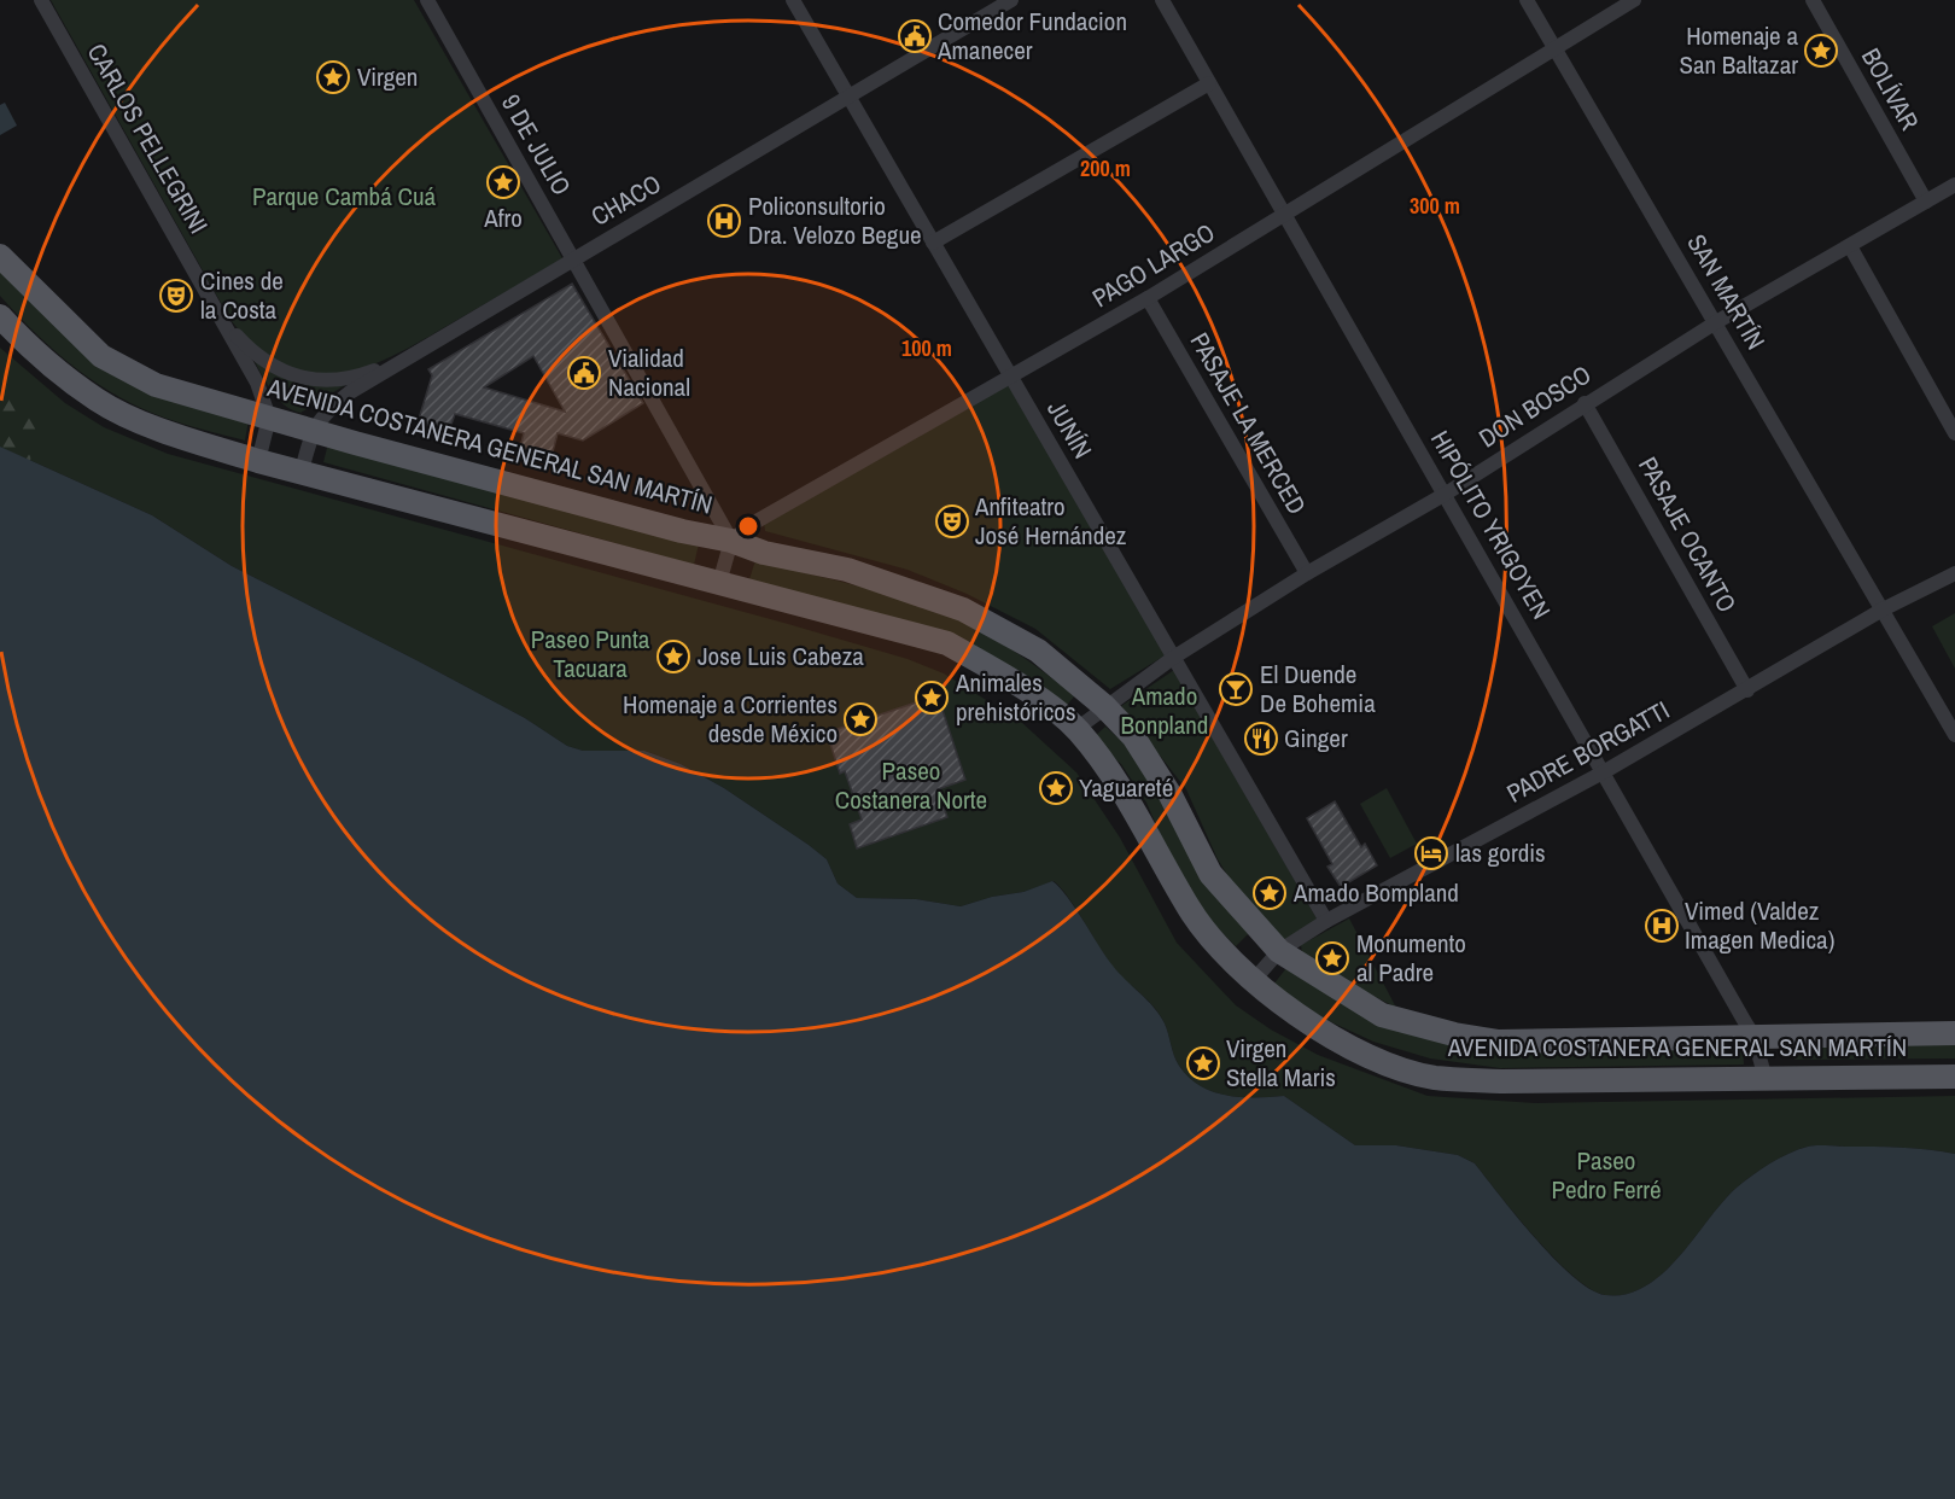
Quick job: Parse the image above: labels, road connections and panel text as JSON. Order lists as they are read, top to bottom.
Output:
{
  "streets": {
    "main road": ["AVENIDA COSTANERA GENERAL SAN MARTÍN"],
    "street": [
      "BOLÍVAR",
      "CARLOS PELLEGRINI",
      "9 DE JULIO",
      "CHACO",
      "PAGO LARGO",
      "SAN MARTÍN",
      "DON BOSCO",
      "PASAJE LA MERCED",
      "JUNÍN",
      "HIPÓLITO YRIGOYEN",
      "PASAJE OCANTO",
      "PADRE BORGATTI"
    ]
  },
  "crossings": [
    ["BOLÍVAR", "DON BOSCO"],
    ["CARLOS PELLEGRINI", "AVENIDA COSTANERA GENERAL SAN MARTÍN"],
    ["9 DE JULIO", "CHACO"],
    ["9 DE JULIO", "PAGO LARGO"],
    ["9 DE JULIO", "AVENIDA COSTANERA GENERAL SAN MARTÍN"],
    ["CHACO", "JUNÍN"],
    ["CHACO", "AVENIDA COSTANERA GENERAL SAN MARTÍN"],
    ["PAGO LARGO", "SAN MARTÍN"],
    ["PAGO LARGO", "PASAJE LA MERCED"],
    ["PAGO LARGO", "JUNÍN"],
    ["PAGO LARGO", "AVENIDA COSTANERA GENERAL SAN MARTÍN"],
    ["PAGO LARGO", "HIPÓLITO YRIGOYEN"],
    ["SAN MARTÍN", "DON BOSCO"],
    ["SAN MARTÍN", "PADRE BORGATTI"],
    ["DON BOSCO", "PASAJE LA MERCED"],
    ["DON BOSCO", "JUNÍN"],
    ["DON BOSCO", "AVENIDA COSTANERA GENERAL SAN MARTÍN"],
    ["DON BOSCO", "HIPÓLITO YRIGOYEN"],
    ["DON BOSCO", "PASAJE OCANTO"],
    ["JUNÍN", "PADRE BORGATTI"],
    ["AVENIDA COSTANERA GENERAL SAN MARTÍN", "HIPÓLITO YRIGOYEN"],
    ["AVENIDA COSTANERA GENERAL SAN MARTÍN", "PADRE BORGATTI"],
    ["HIPÓLITO YRIGOYEN", "PADRE BORGATTI"],
    ["PASAJE OCANTO", "PADRE BORGATTI"]
  ],
  "parks": [
    "Parque Cambá Cuá",
    "Paseo Punta Tacuara",
    "Amado Bonpland",
    "Paseo Costanera Norte",
    "Paseo Pedro Ferré"
  ],
  "places": {
    "public building": ["Comedor Fundacion Amanecer", "Vialidad Nacional"],
    "place": [
      "Homenaje a San Baltazar",
      "Virgen",
      "Afro",
      "Jose Luis Cabeza",
      "Animales prehistóricos",
      "Homenaje a Corrientes desde México",
      "Yaguareté",
      "Amado Bompland",
      "Monumento al Padre",
      "Virgen Stella Maris"
    ],
    "hospital": ["Policonsultorio Dra. Velozo Begue", "Vimed (Valdez Imagen Medica)"],
    "theatre": ["Cines de la Costa", "Anfiteatro José Hernández"],
    "bar": ["El Duende De Bohemia"],
    "restaurant": ["Ginger"],
    "hotel": ["las gordis"]
  },
  "rings": ["200 m", "300 m", "100 m"]
}
